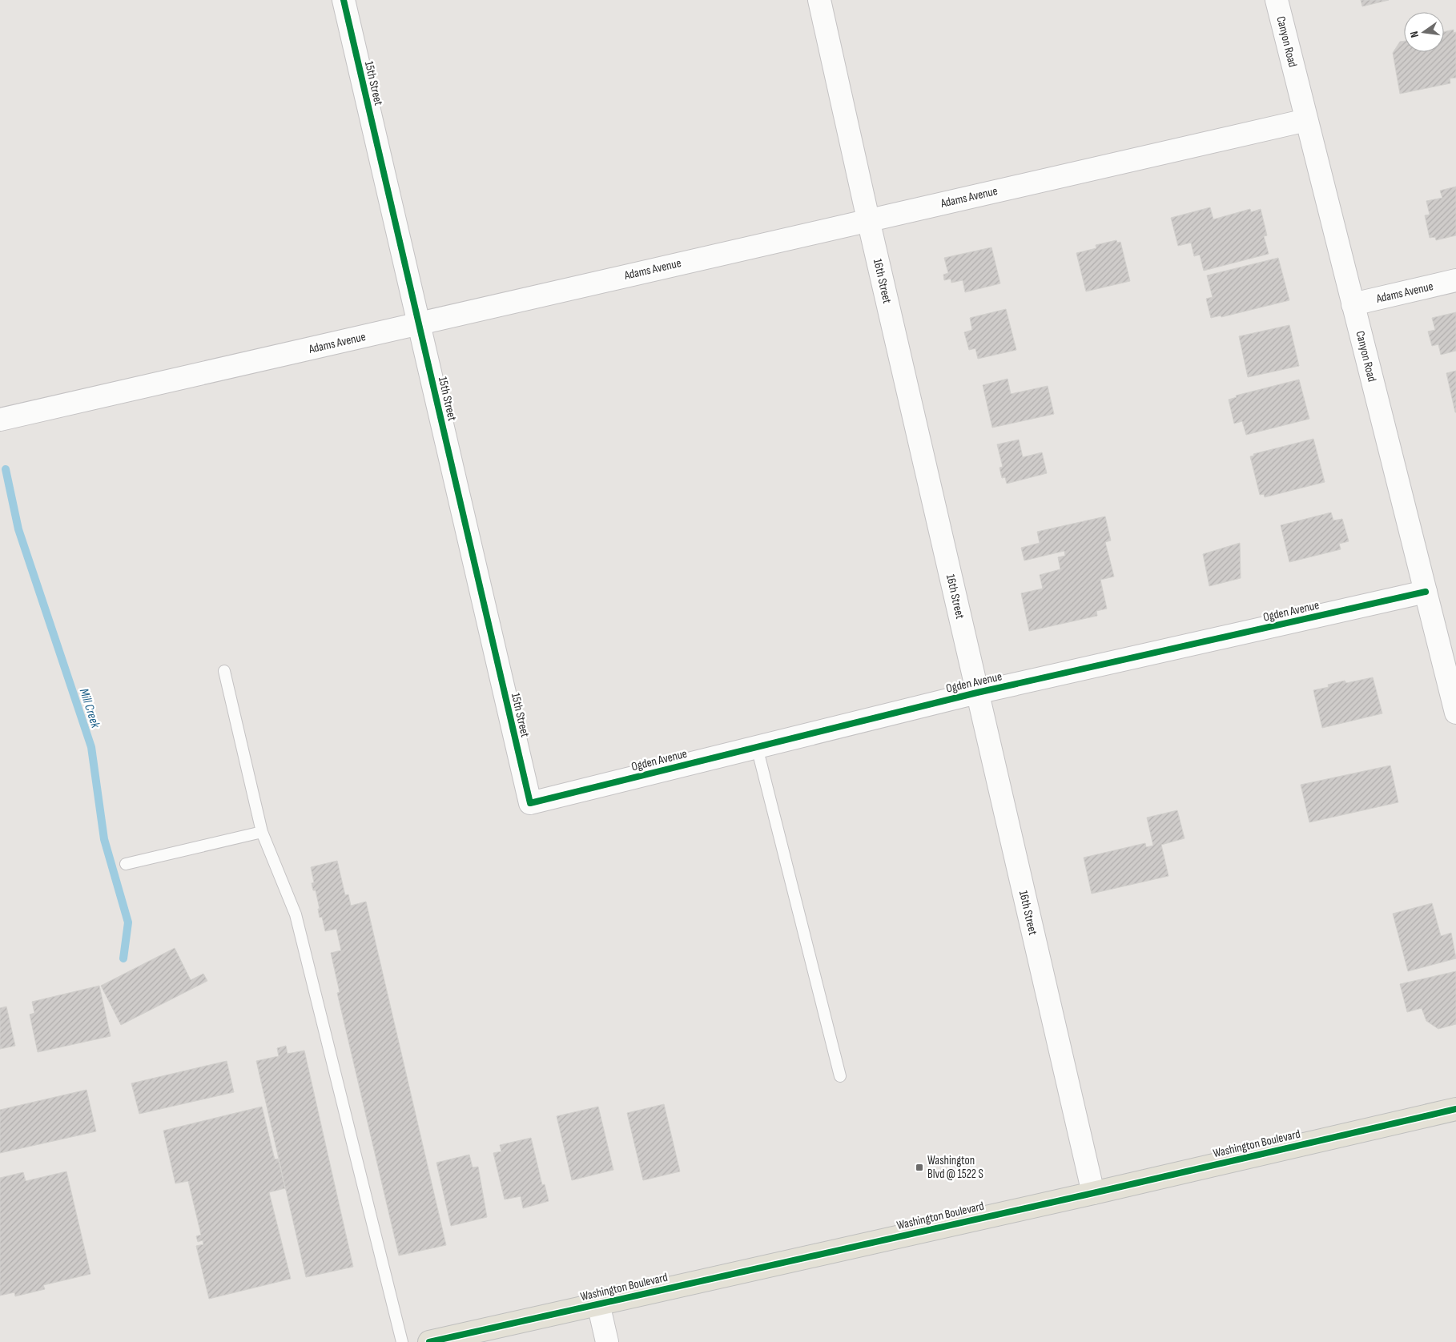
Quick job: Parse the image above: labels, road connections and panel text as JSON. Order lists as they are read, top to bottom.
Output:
{
  "streets": {
    "main road": ["Washington Boulevard"],
    "street": [
      "Canyon Road",
      "15th Street",
      "Adams Avenue",
      "16th Street",
      "Ogden Avenue"
    ]
  },
  "crossings": [
    ["Canyon Road", "Adams Avenue"],
    ["Canyon Road", "Ogden Avenue"],
    ["15th Street", "Adams Avenue"],
    ["15th Street", "Ogden Avenue"],
    ["Adams Avenue", "16th Street"],
    ["16th Street", "Ogden Avenue"],
    ["16th Street", "Washington Boulevard"]
  ],
  "water": ["Mill Creek"],
  "places": {
    "transit": ["Washington Blvd @ 1522 S"]
  },
  "north": "left"
}
